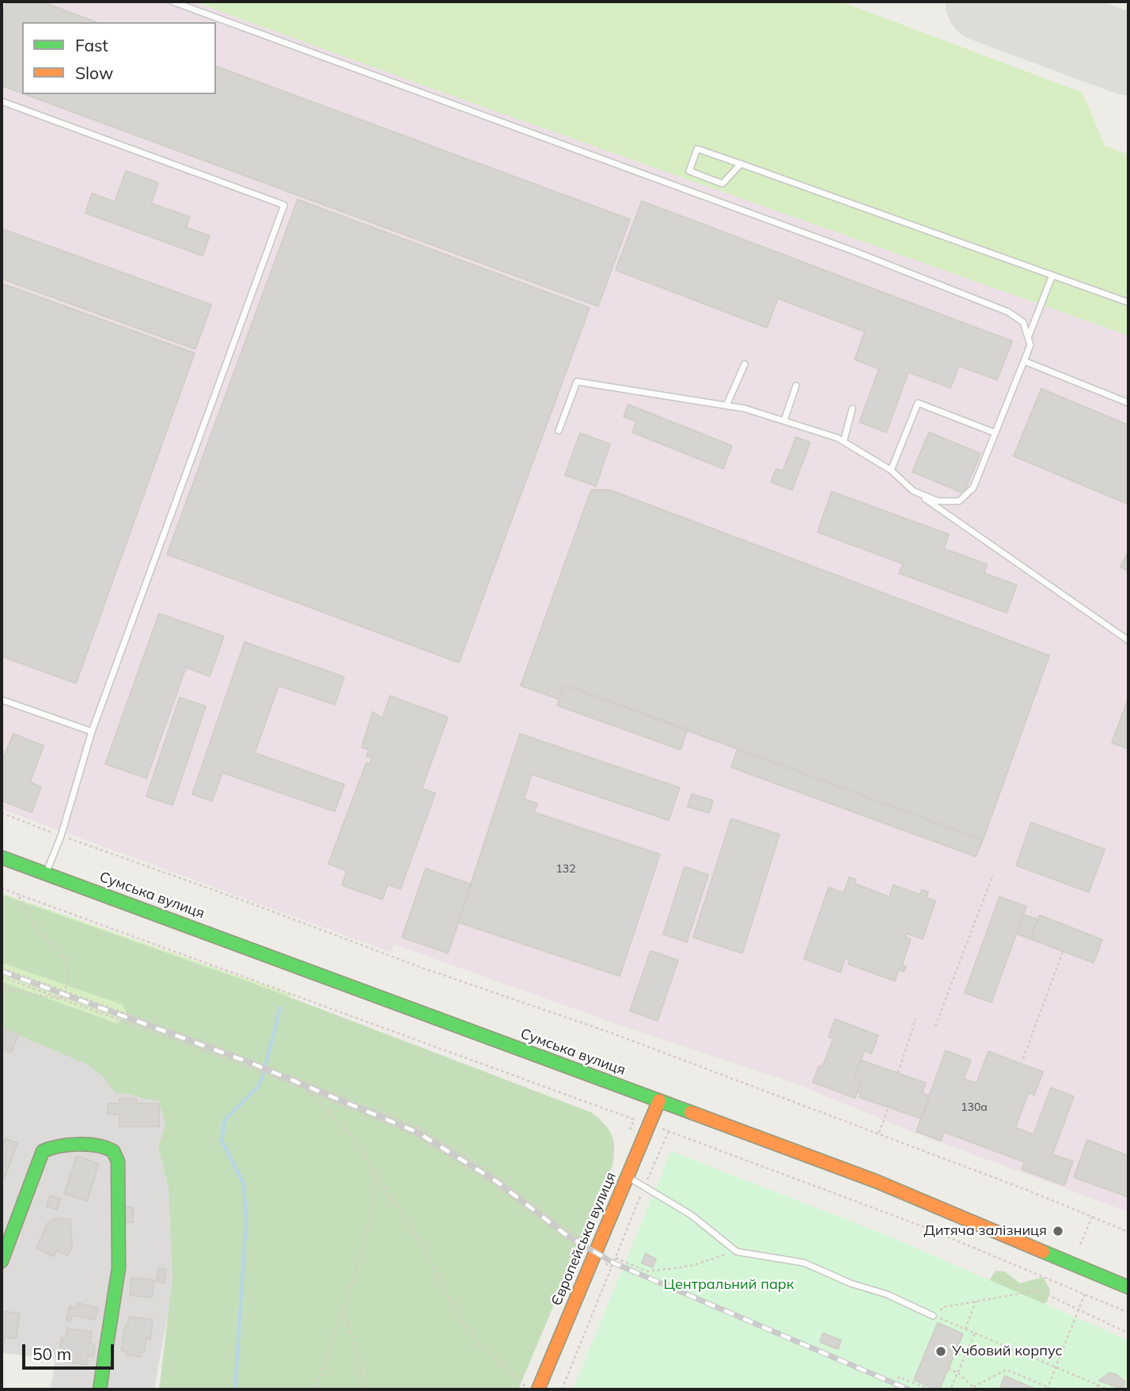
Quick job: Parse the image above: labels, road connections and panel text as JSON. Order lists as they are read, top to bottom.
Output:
{
  "streets": {
    "main road": ["Сумська вулиця", "Європейська вулиця"]
  },
  "crossings": [
    ["Сумська вулиця", "Європейська вулиця"]
  ],
  "parks": ["Центральний парк"],
  "places": ["Дитяча залізниця", "Учбовий корпус"],
  "house_numbers": ["132", "130а"],
  "legend": ["Fast", "Slow"],
  "scale_bar": "50 m"
}
